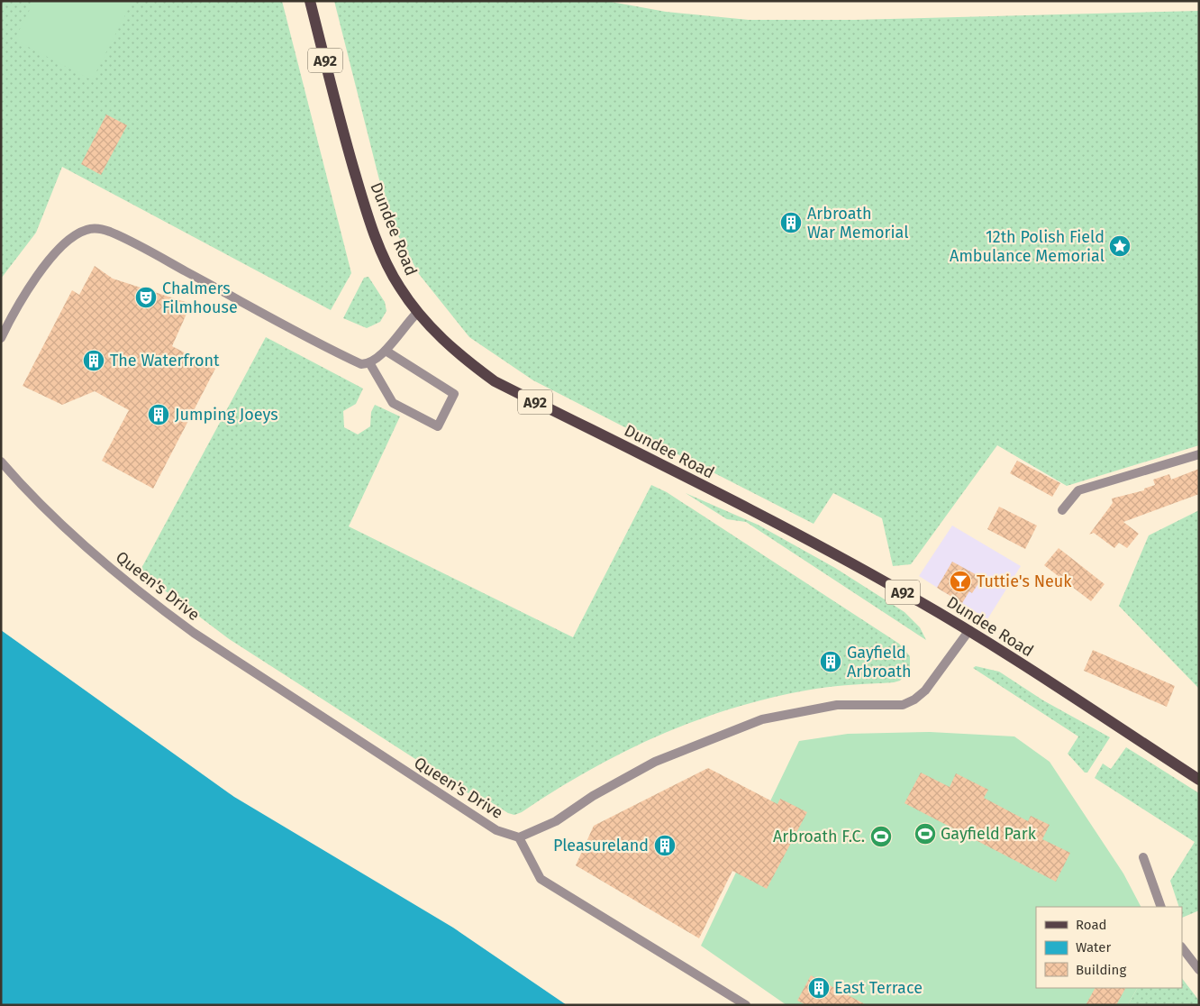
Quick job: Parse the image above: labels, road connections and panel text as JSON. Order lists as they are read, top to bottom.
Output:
{
  "streets": {
    "main road": ["A92", "Dundee Road"],
    "street": ["Queen's Drive"]
  },
  "places": {
    "building": [
      "Arbroath War Memorial",
      "The Waterfront",
      "Jumping Joeys",
      "Gayfield Arbroath",
      "Pleasureland",
      "East Terrace"
    ],
    "place": ["12th Polish Field Ambulance Memorial"],
    "theatre": ["Chalmers Filmhouse"],
    "bar": ["Tuttie's Neuk"],
    "sports": ["Gayfield Park", "Arbroath F.C."]
  },
  "legend": ["Road", "Water", "Building"]
}
